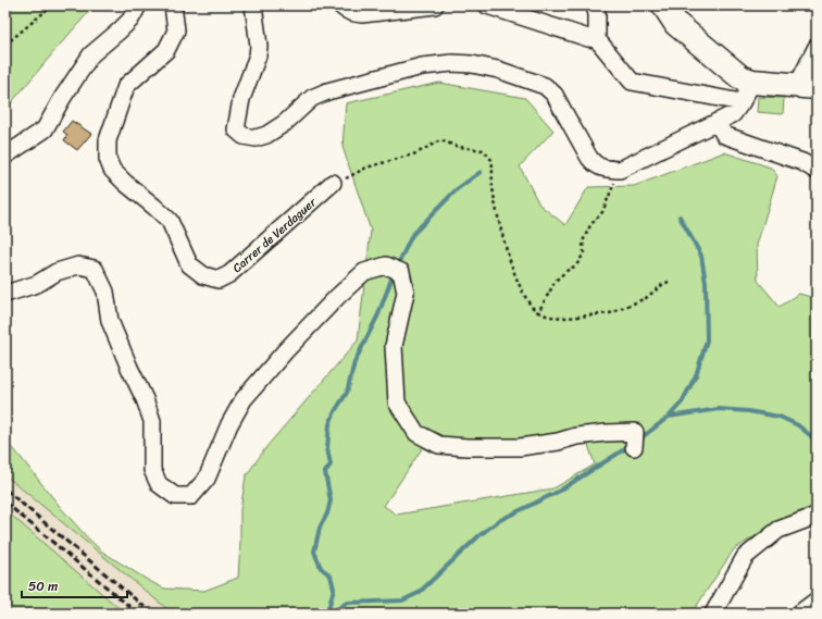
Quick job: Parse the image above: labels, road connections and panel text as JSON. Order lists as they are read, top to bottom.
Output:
{
  "streets": {
    "street": ["Carrer de Verdaguer"]
  },
  "scale_bar": "50 m"
}
